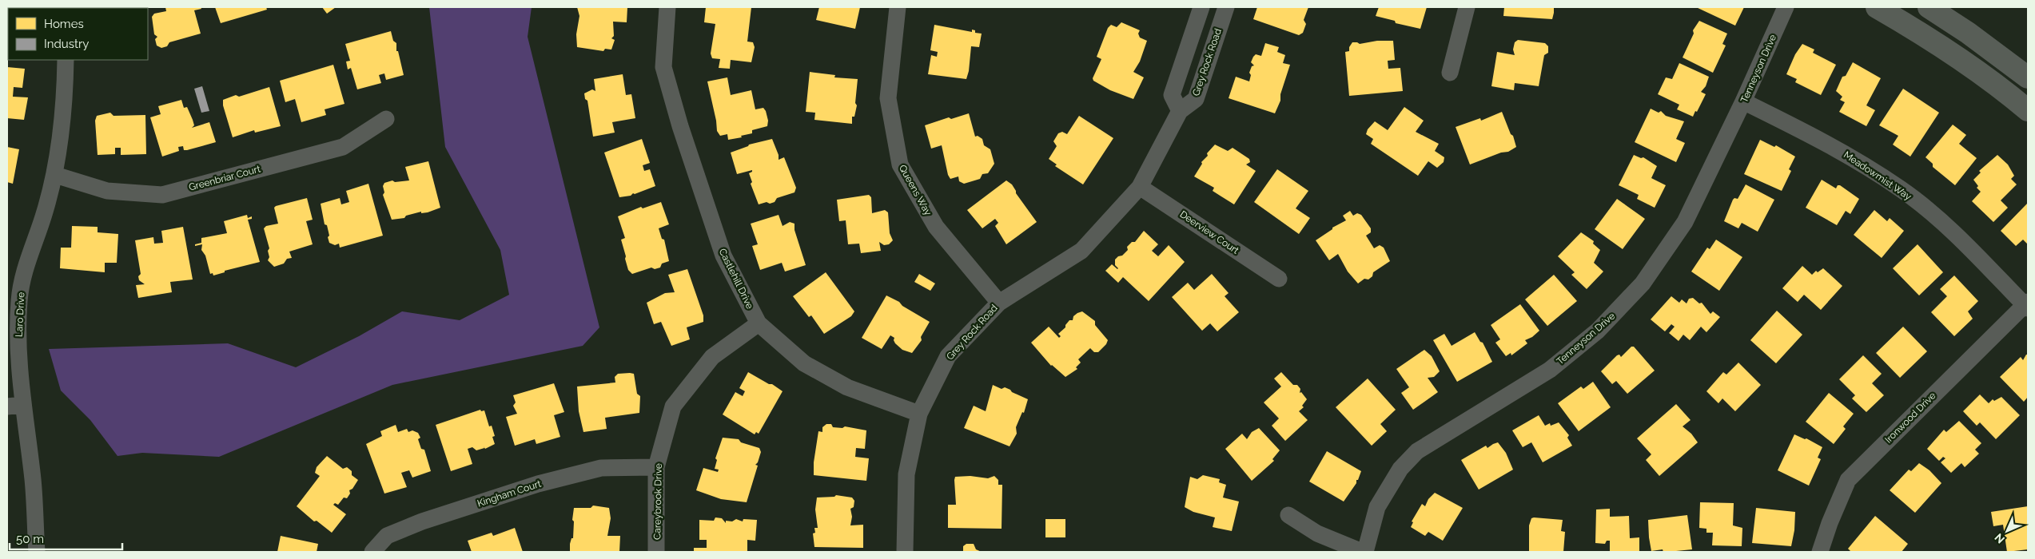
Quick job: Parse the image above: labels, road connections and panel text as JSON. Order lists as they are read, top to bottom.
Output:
{
  "streets": {
    "street": [
      "Grey Rock Road",
      "Tenneyson Drive",
      "Meadowmist Way",
      "Greenbriar Court",
      "Queens Way",
      "Deerview Court",
      "Castlehill Drive",
      "Laro Drive",
      "Ironwood Drive",
      "Kingham Court",
      "Careybrook Drive"
    ]
  },
  "crossings": [
    ["Grey Rock Road", "Queens Way"],
    ["Grey Rock Road", "Deerview Court"],
    ["Grey Rock Road", "Castlehill Drive"],
    ["Tenneyson Drive", "Meadowmist Way"],
    ["Meadowmist Way", "Ironwood Drive"],
    ["Greenbriar Court", "Laro Drive"],
    ["Castlehill Drive", "Careybrook Drive"],
    ["Kingham Court", "Careybrook Drive"]
  ],
  "legend": ["Homes", "Industry"],
  "scale_bar": "50 m",
  "north": "bottom left"
}
